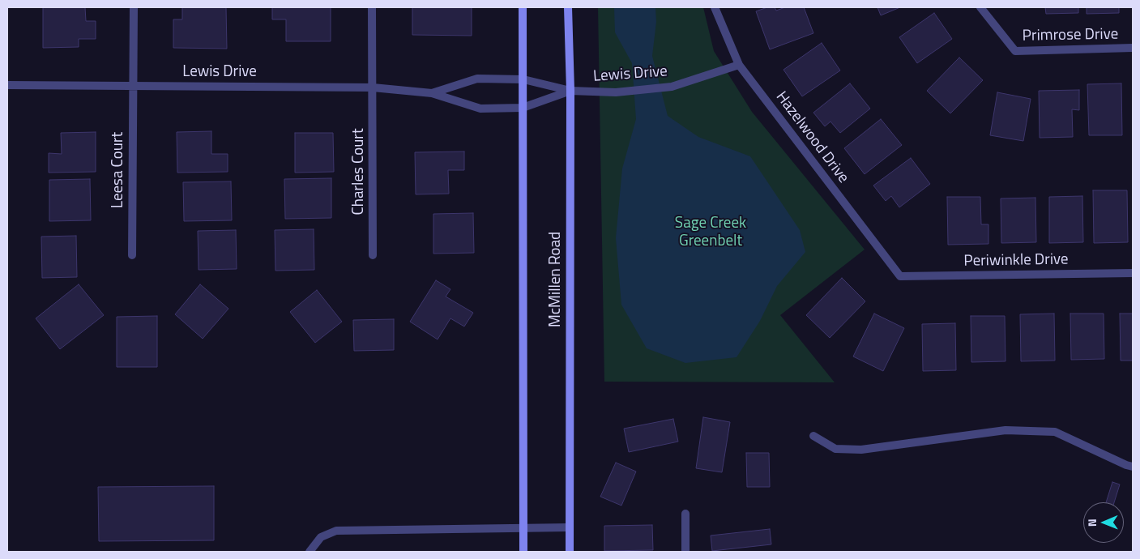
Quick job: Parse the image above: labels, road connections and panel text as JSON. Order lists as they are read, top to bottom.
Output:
{
  "streets": {
    "main road": ["McMillen Road"],
    "street": [
      "Primrose Drive",
      "Lewis Drive",
      "Hazelwood Drive",
      "Leesa Court",
      "Charles Court",
      "Periwinkle Drive"
    ]
  },
  "crossings": [
    ["Lewis Drive", "Hazelwood Drive"],
    ["Lewis Drive", "Leesa Court"],
    ["Lewis Drive", "Charles Court"],
    ["Lewis Drive", "McMillen Road"],
    ["Hazelwood Drive", "Periwinkle Drive"]
  ],
  "parks": ["Sage Creek Greenbelt"],
  "north": "left"
}
